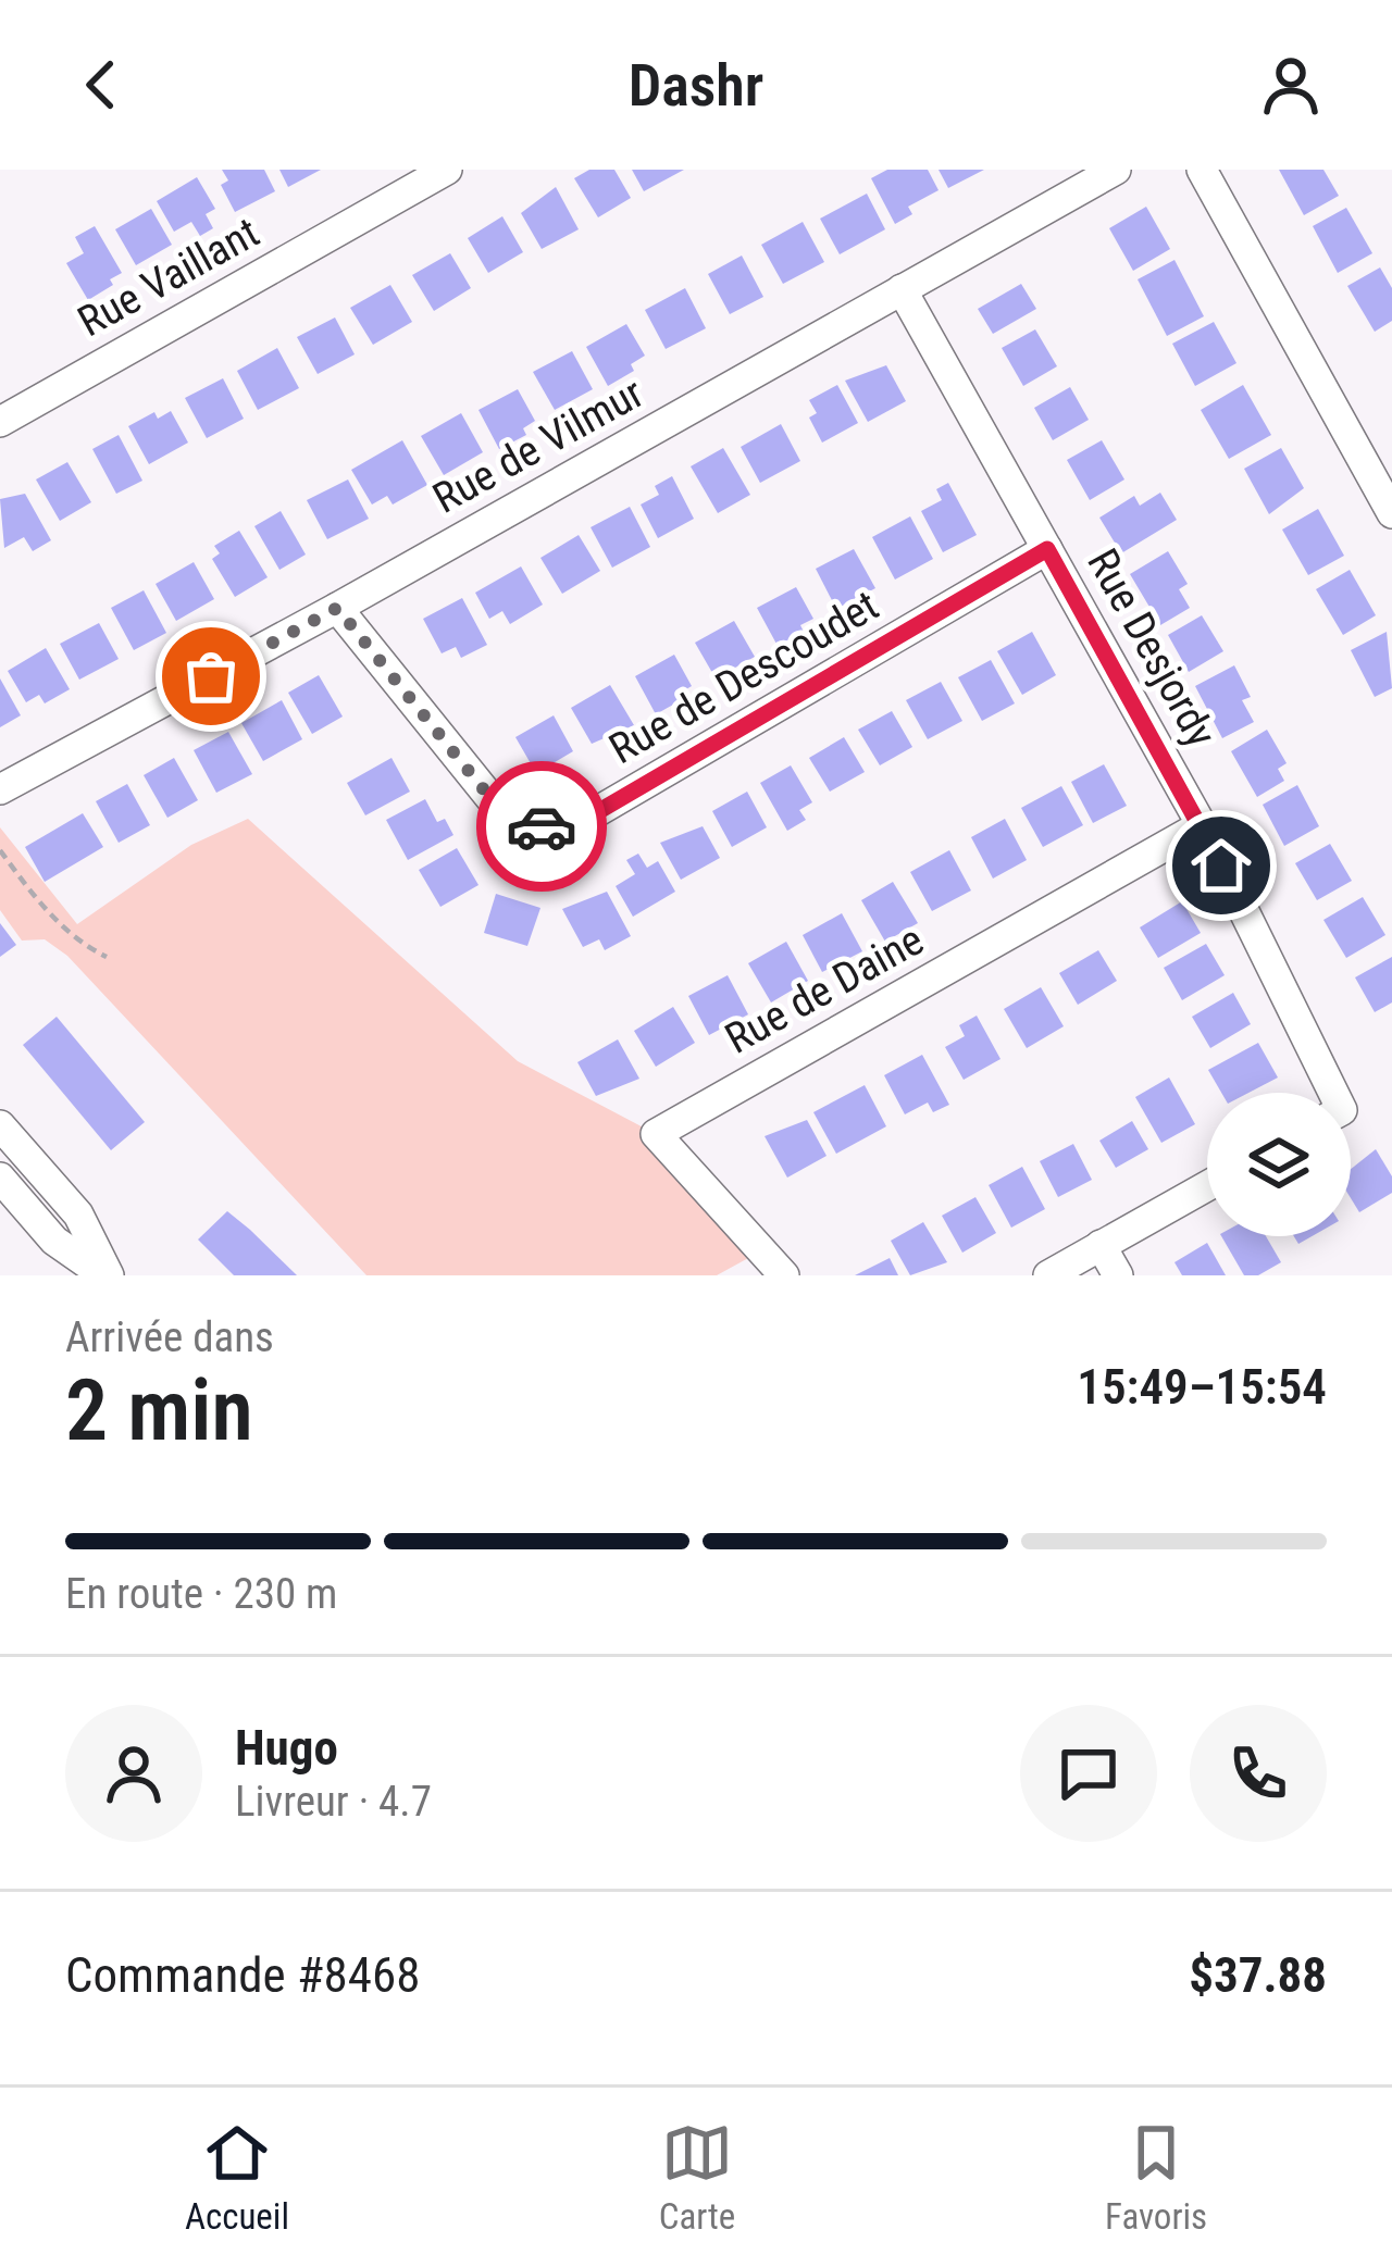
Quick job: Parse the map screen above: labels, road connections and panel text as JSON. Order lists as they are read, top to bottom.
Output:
{
  "streets": {
    "street": [
      "Rue Vaillant",
      "Rue de Vilmur",
      "Rue Desjordy",
      "Rue de Descoudet",
      "Rue de Daine"
    ]
  },
  "crossings": [
    ["Rue de Vilmur", "Rue Desjordy"],
    ["Rue de Vilmur", "Rue de Descoudet"],
    ["Rue Desjordy", "Rue de Descoudet"],
    ["Rue Desjordy", "Rue de Daine"]
  ],
  "page": {
    "header": "Dashr",
    "heading": ["2 min", "Arrivée dans", "15:49–15:54"],
    "panel": [
      "Hugo",
      "Livreur · 4.7",
      "Commande #8468",
      "$37.88"
    ],
    "bar": "En route · 230 m",
    "tabs": ["Accueil", "Carte", "Favoris"]
  }
}
